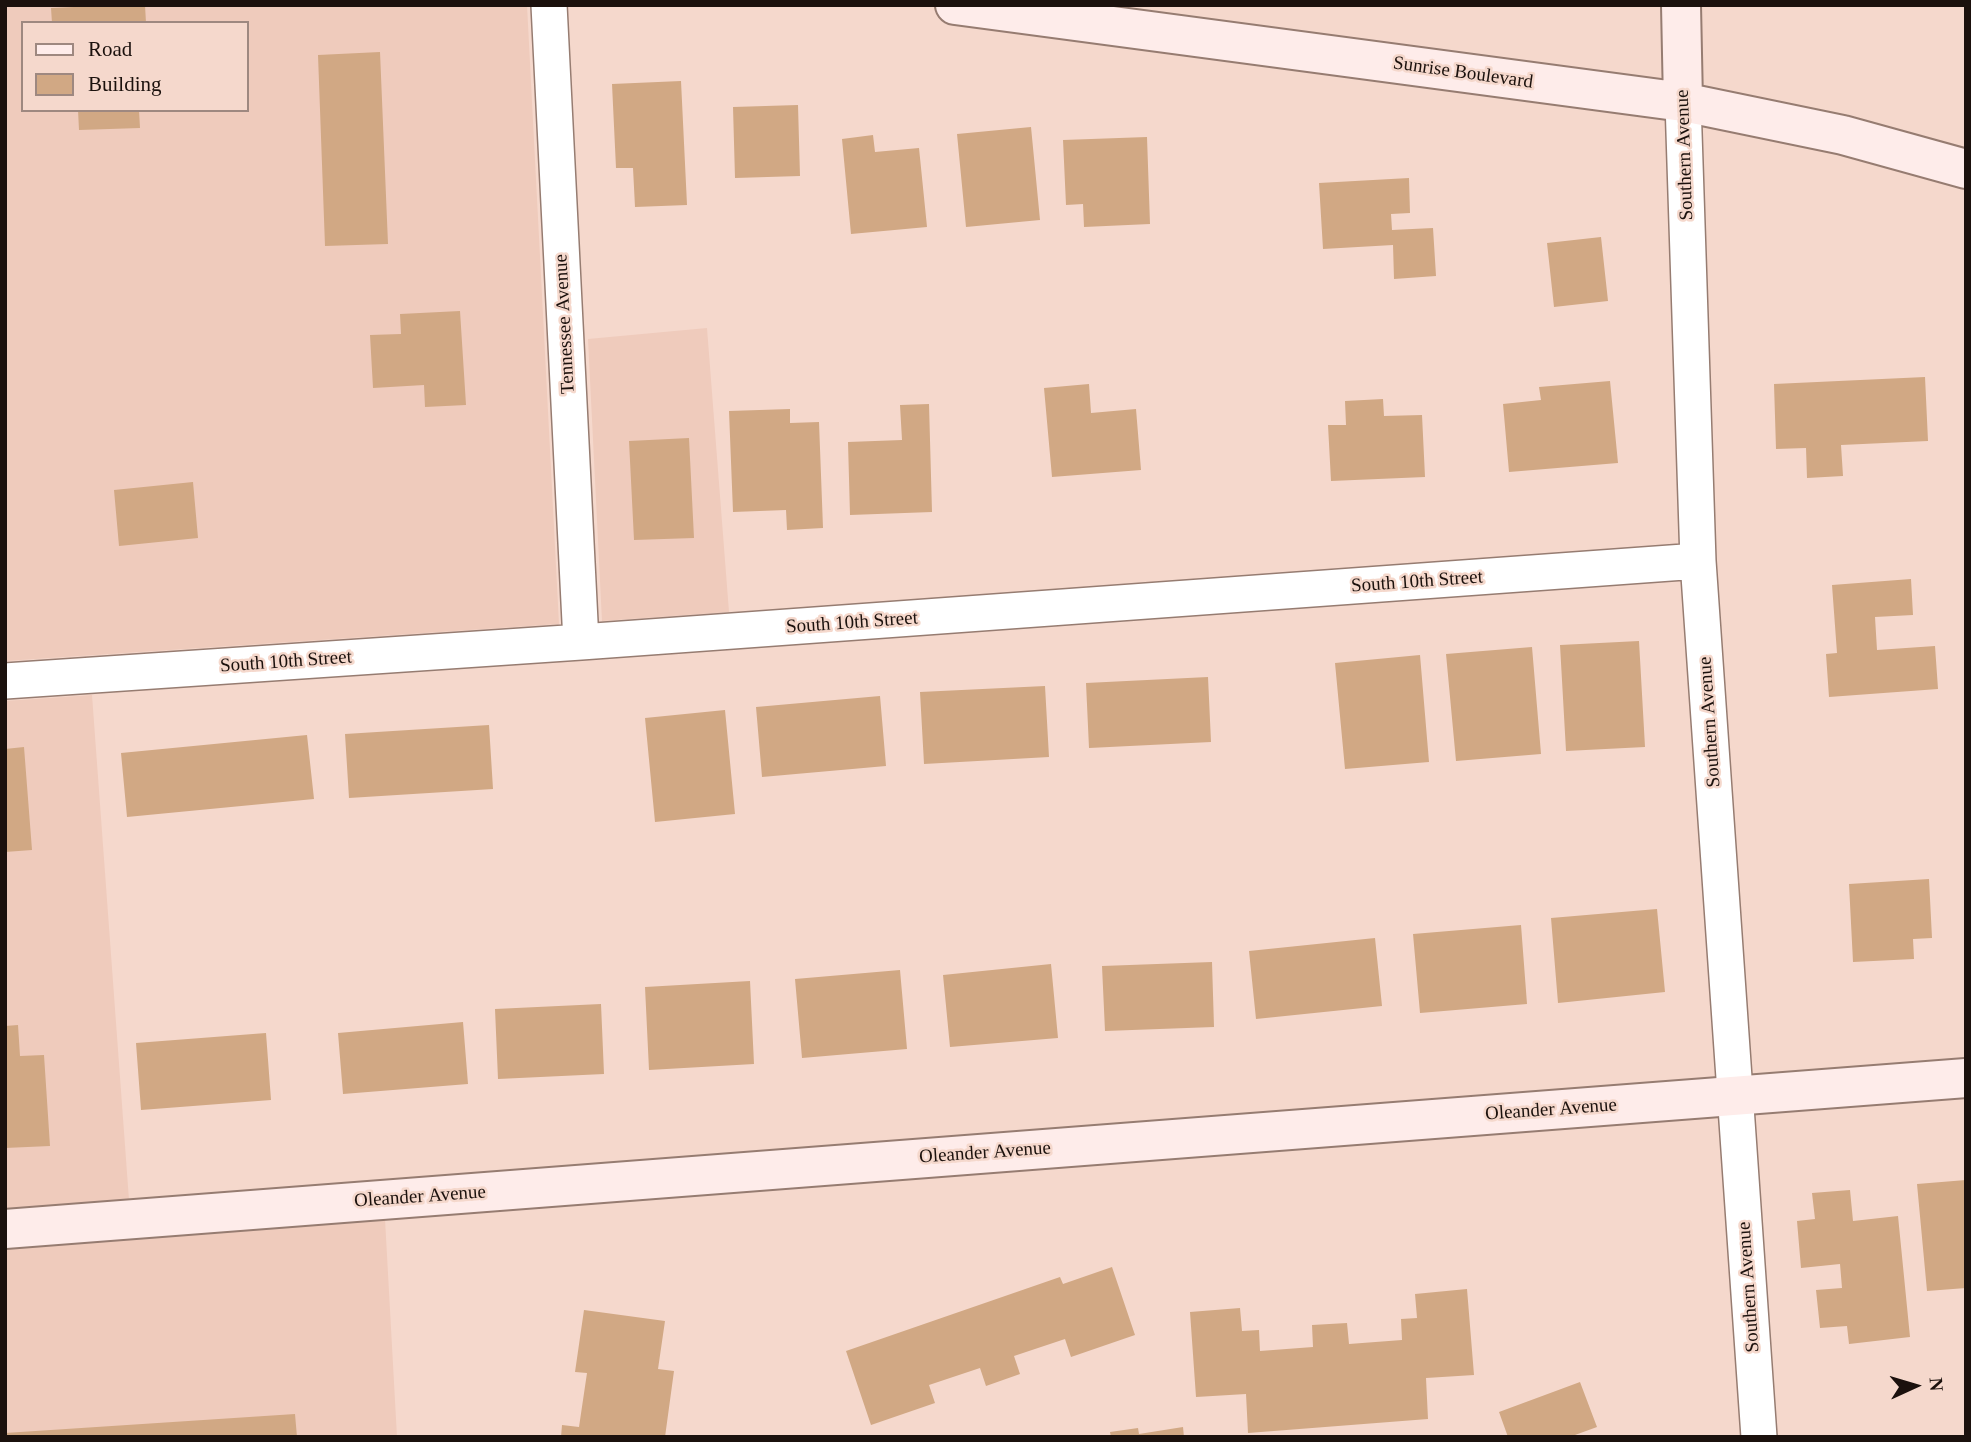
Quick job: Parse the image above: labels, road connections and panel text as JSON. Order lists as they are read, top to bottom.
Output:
{
  "streets": {
    "main road": ["Sunrise Boulevard", "Southern Avenue", "Oleander Avenue"],
    "street": ["Tennessee Avenue", "South 10th Street"]
  },
  "crossings": [
    ["Sunrise Boulevard", "Southern Avenue"],
    ["Southern Avenue", "South 10th Street"],
    ["Southern Avenue", "Oleander Avenue"],
    ["Tennessee Avenue", "South 10th Street"]
  ],
  "legend": ["Road", "Building"],
  "north": "right"
}
